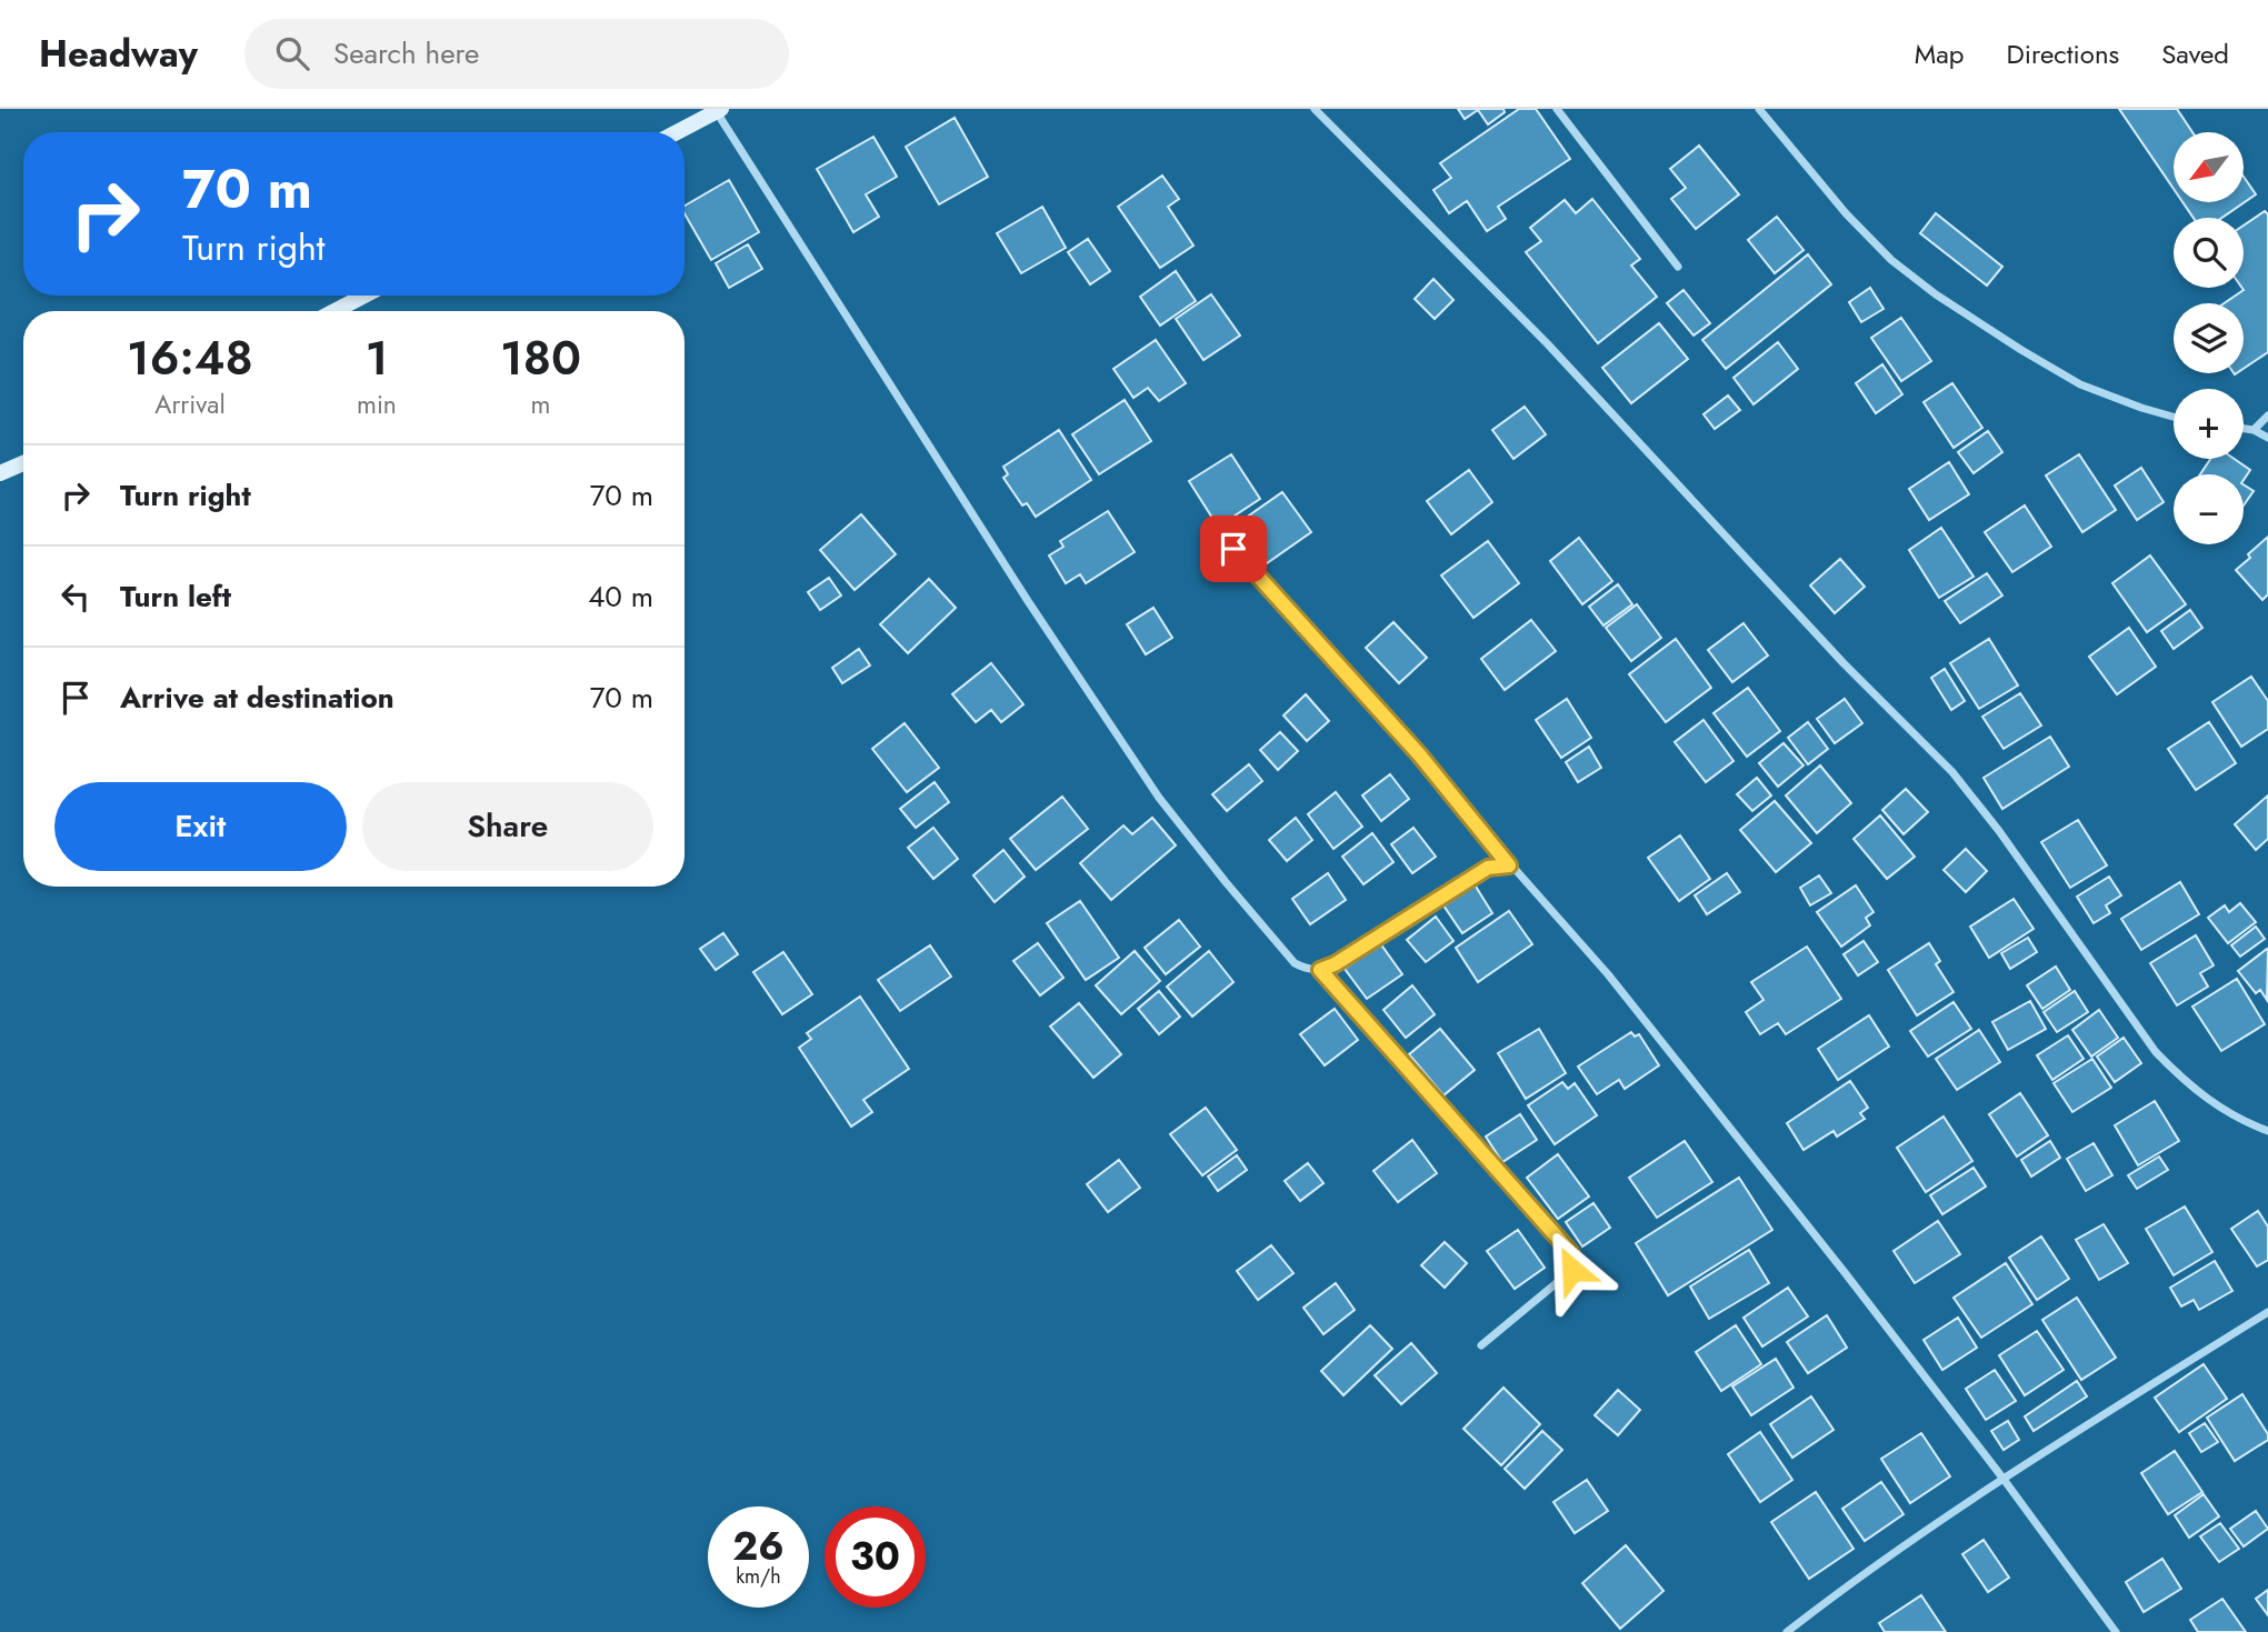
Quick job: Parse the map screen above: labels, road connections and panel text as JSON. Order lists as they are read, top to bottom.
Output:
{
  "north": "bottom left",
  "page": {
    "header": "Headway",
    "search": "Search here",
    "nav": ["Map", "Directions", "Saved"],
    "map_buttons": ["+", "−"],
    "turn": ["70 m", "Turn right"],
    "eta": [
      "16:48",
      "Arrival",
      "1",
      "min",
      "180",
      "m"
    ],
    "list": [
      {
        "name": "Turn right",
        "value": "70 m"
      },
      {
        "name": "Turn left",
        "value": "40 m"
      },
      {
        "name": "Arrive at destination",
        "value": "70 m"
      }
    ],
    "buttons": ["Exit", "Share"],
    "speed": "26 km/h",
    "limit": "30"
  }
}
